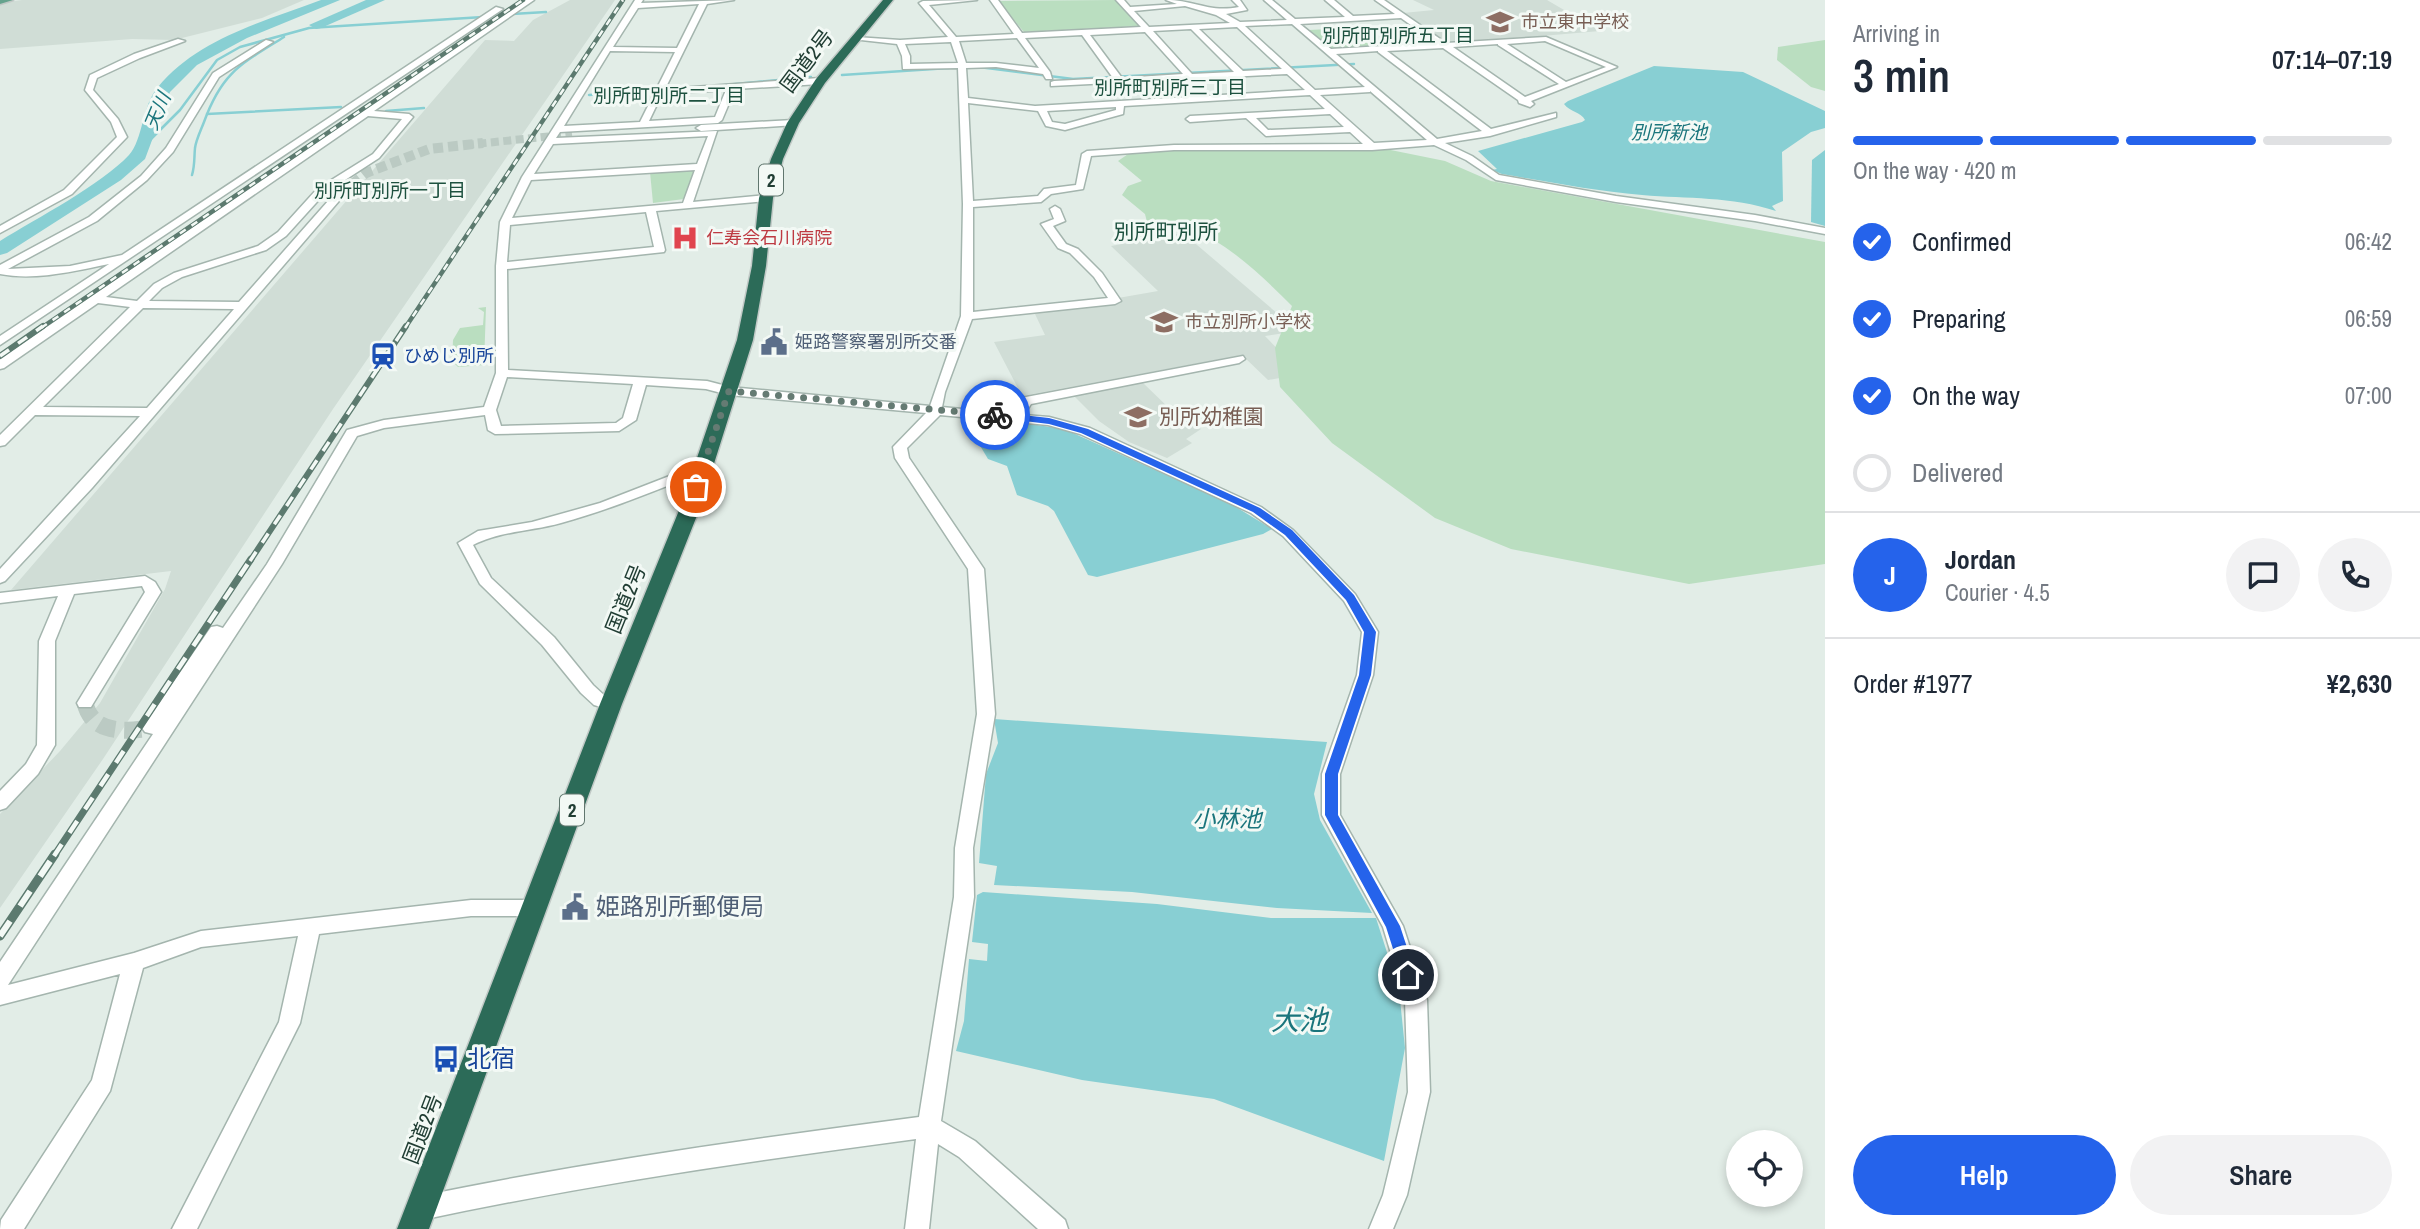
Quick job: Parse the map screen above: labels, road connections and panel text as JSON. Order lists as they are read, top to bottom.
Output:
{
  "streets": {
    "highway": ["国道2号", "2"]
  },
  "districts": [
    "別所町別所五丁目",
    "別所町別所三丁目",
    "別所町別所二丁目",
    "別所町別所一丁目",
    "別所町別所"
  ],
  "water": [
    "天川",
    "別所新池",
    "小林池",
    "大池"
  ],
  "places": {
    "school or university": ["市立東中学校", "市立別所小学校", "別所幼稚園"],
    "hospital": ["仁寿会石川病院"],
    "public building": ["姫路警察署別所交番", "姫路別所郵便局"],
    "station": ["ひめじ別所"],
    "bus stop": ["北宿"]
  },
  "page": {
    "heading": ["3 min", "Arriving in", "07:14–07:19"],
    "panel": [
      "Jordan",
      "Courier · 4.5",
      "Order #1977",
      "¥2,630"
    ],
    "bar": "On the way · 420 m",
    "list": [
      ["Confirmed", "06:42"],
      ["Preparing", "06:59"],
      ["On the way", "07:00"],
      "Delivered"
    ],
    "round": "J",
    "buttons": ["Help", "Share"]
  }
}
